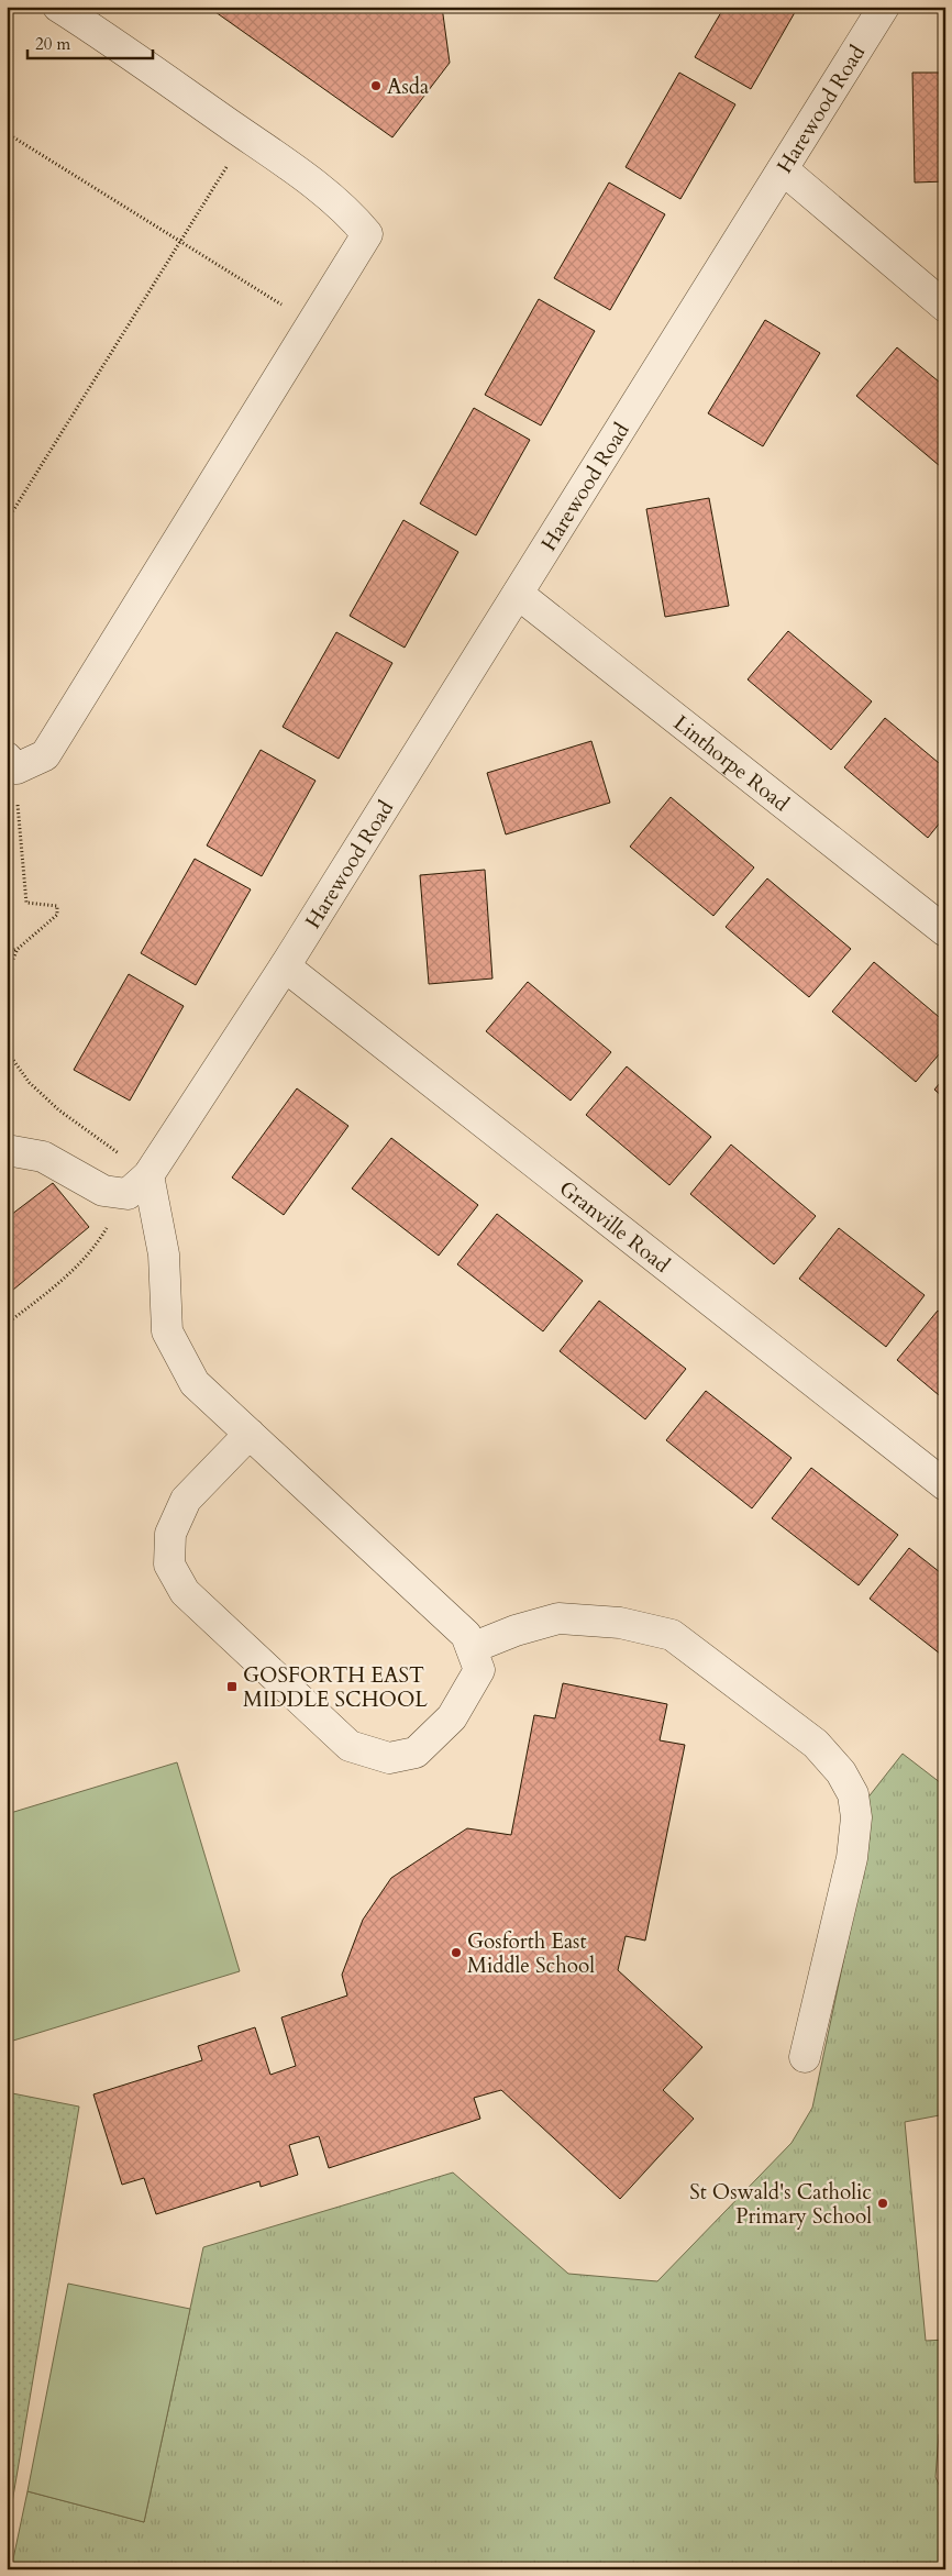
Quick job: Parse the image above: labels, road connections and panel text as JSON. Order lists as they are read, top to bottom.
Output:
{
  "streets": {
    "street": ["Harewood Road", "Linthorpe Road", "Granville Road"]
  },
  "crossings": [
    ["Harewood Road", "Linthorpe Road"],
    ["Harewood Road", "Granville Road"]
  ],
  "places": {
    "other": ["Asda", "Gosforth East Middle School", "St Oswald's Catholic Primary School"],
    "transit": ["GOSFORTH EAST MIDDLE SCHOOL"]
  },
  "scale_bar": "20 m"
}
